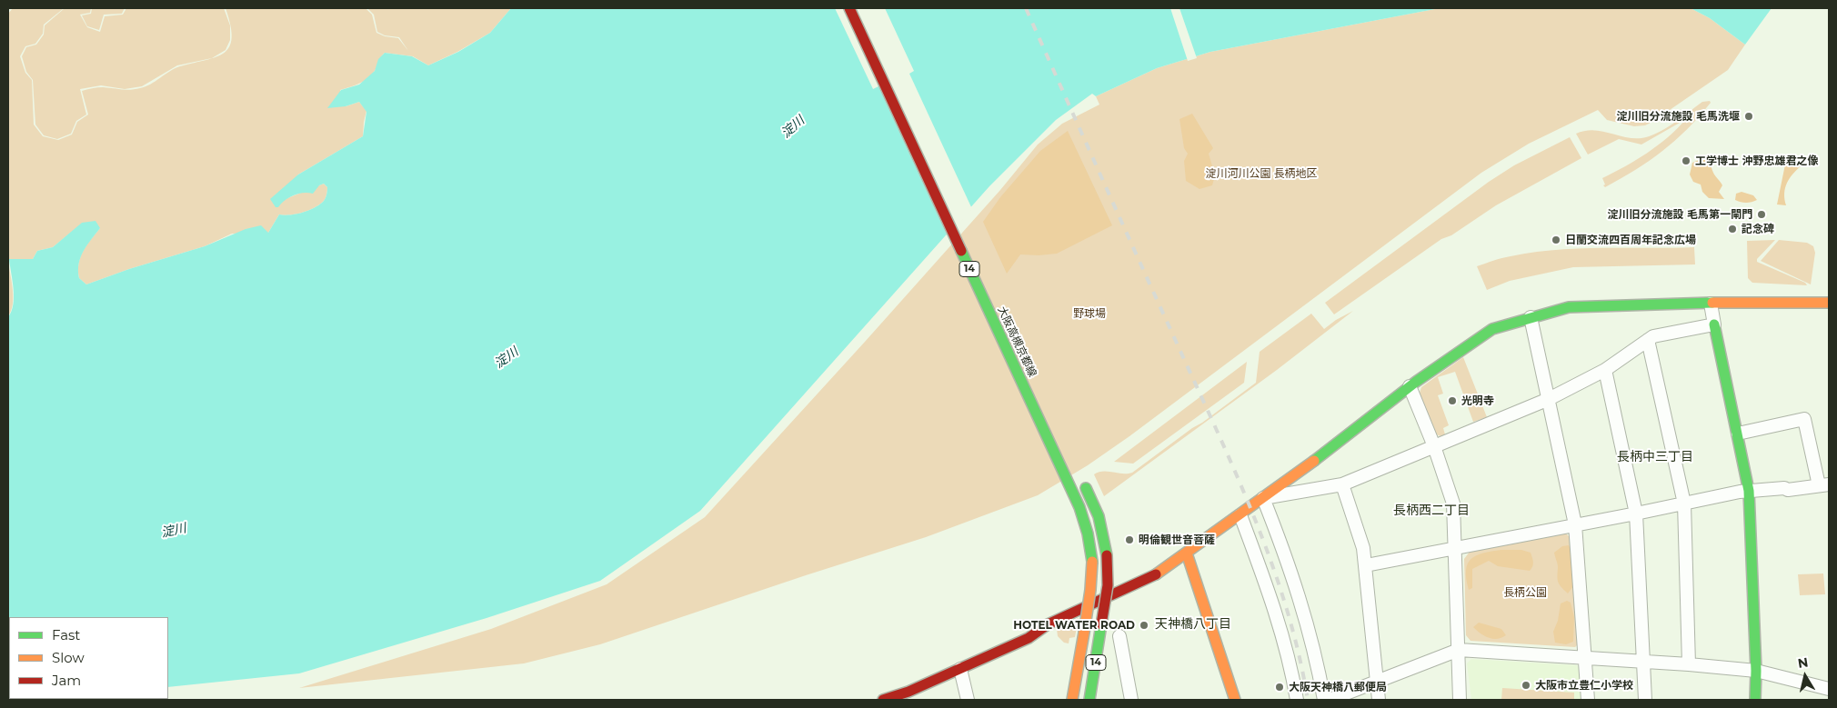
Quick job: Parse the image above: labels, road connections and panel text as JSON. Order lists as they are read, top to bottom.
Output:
{
  "streets": {
    "street": ["14", "大阪高槻京都線"]
  },
  "districts": ["長柄中三丁目", "長柄西二丁目", "天神橋八丁目"],
  "water": ["淀川"],
  "parks": ["淀川河川公園 長柄地区", "野球場", "長柄公園"],
  "places": [
    "淀川旧分流施設 毛馬洗堰",
    "工学博士 沖野忠雄君之像",
    "淀川旧分流施設 毛馬第一閘門",
    "記念碑",
    "日蘭交流四百周年記念広場",
    "光明寺",
    "明倫観世音菩薩",
    "HOTEL WATER ROAD",
    "大阪市立豊仁小学校",
    "大阪天神橋八郵便局"
  ],
  "legend": ["Fast", "Slow", "Jam"],
  "north": "top"
}
